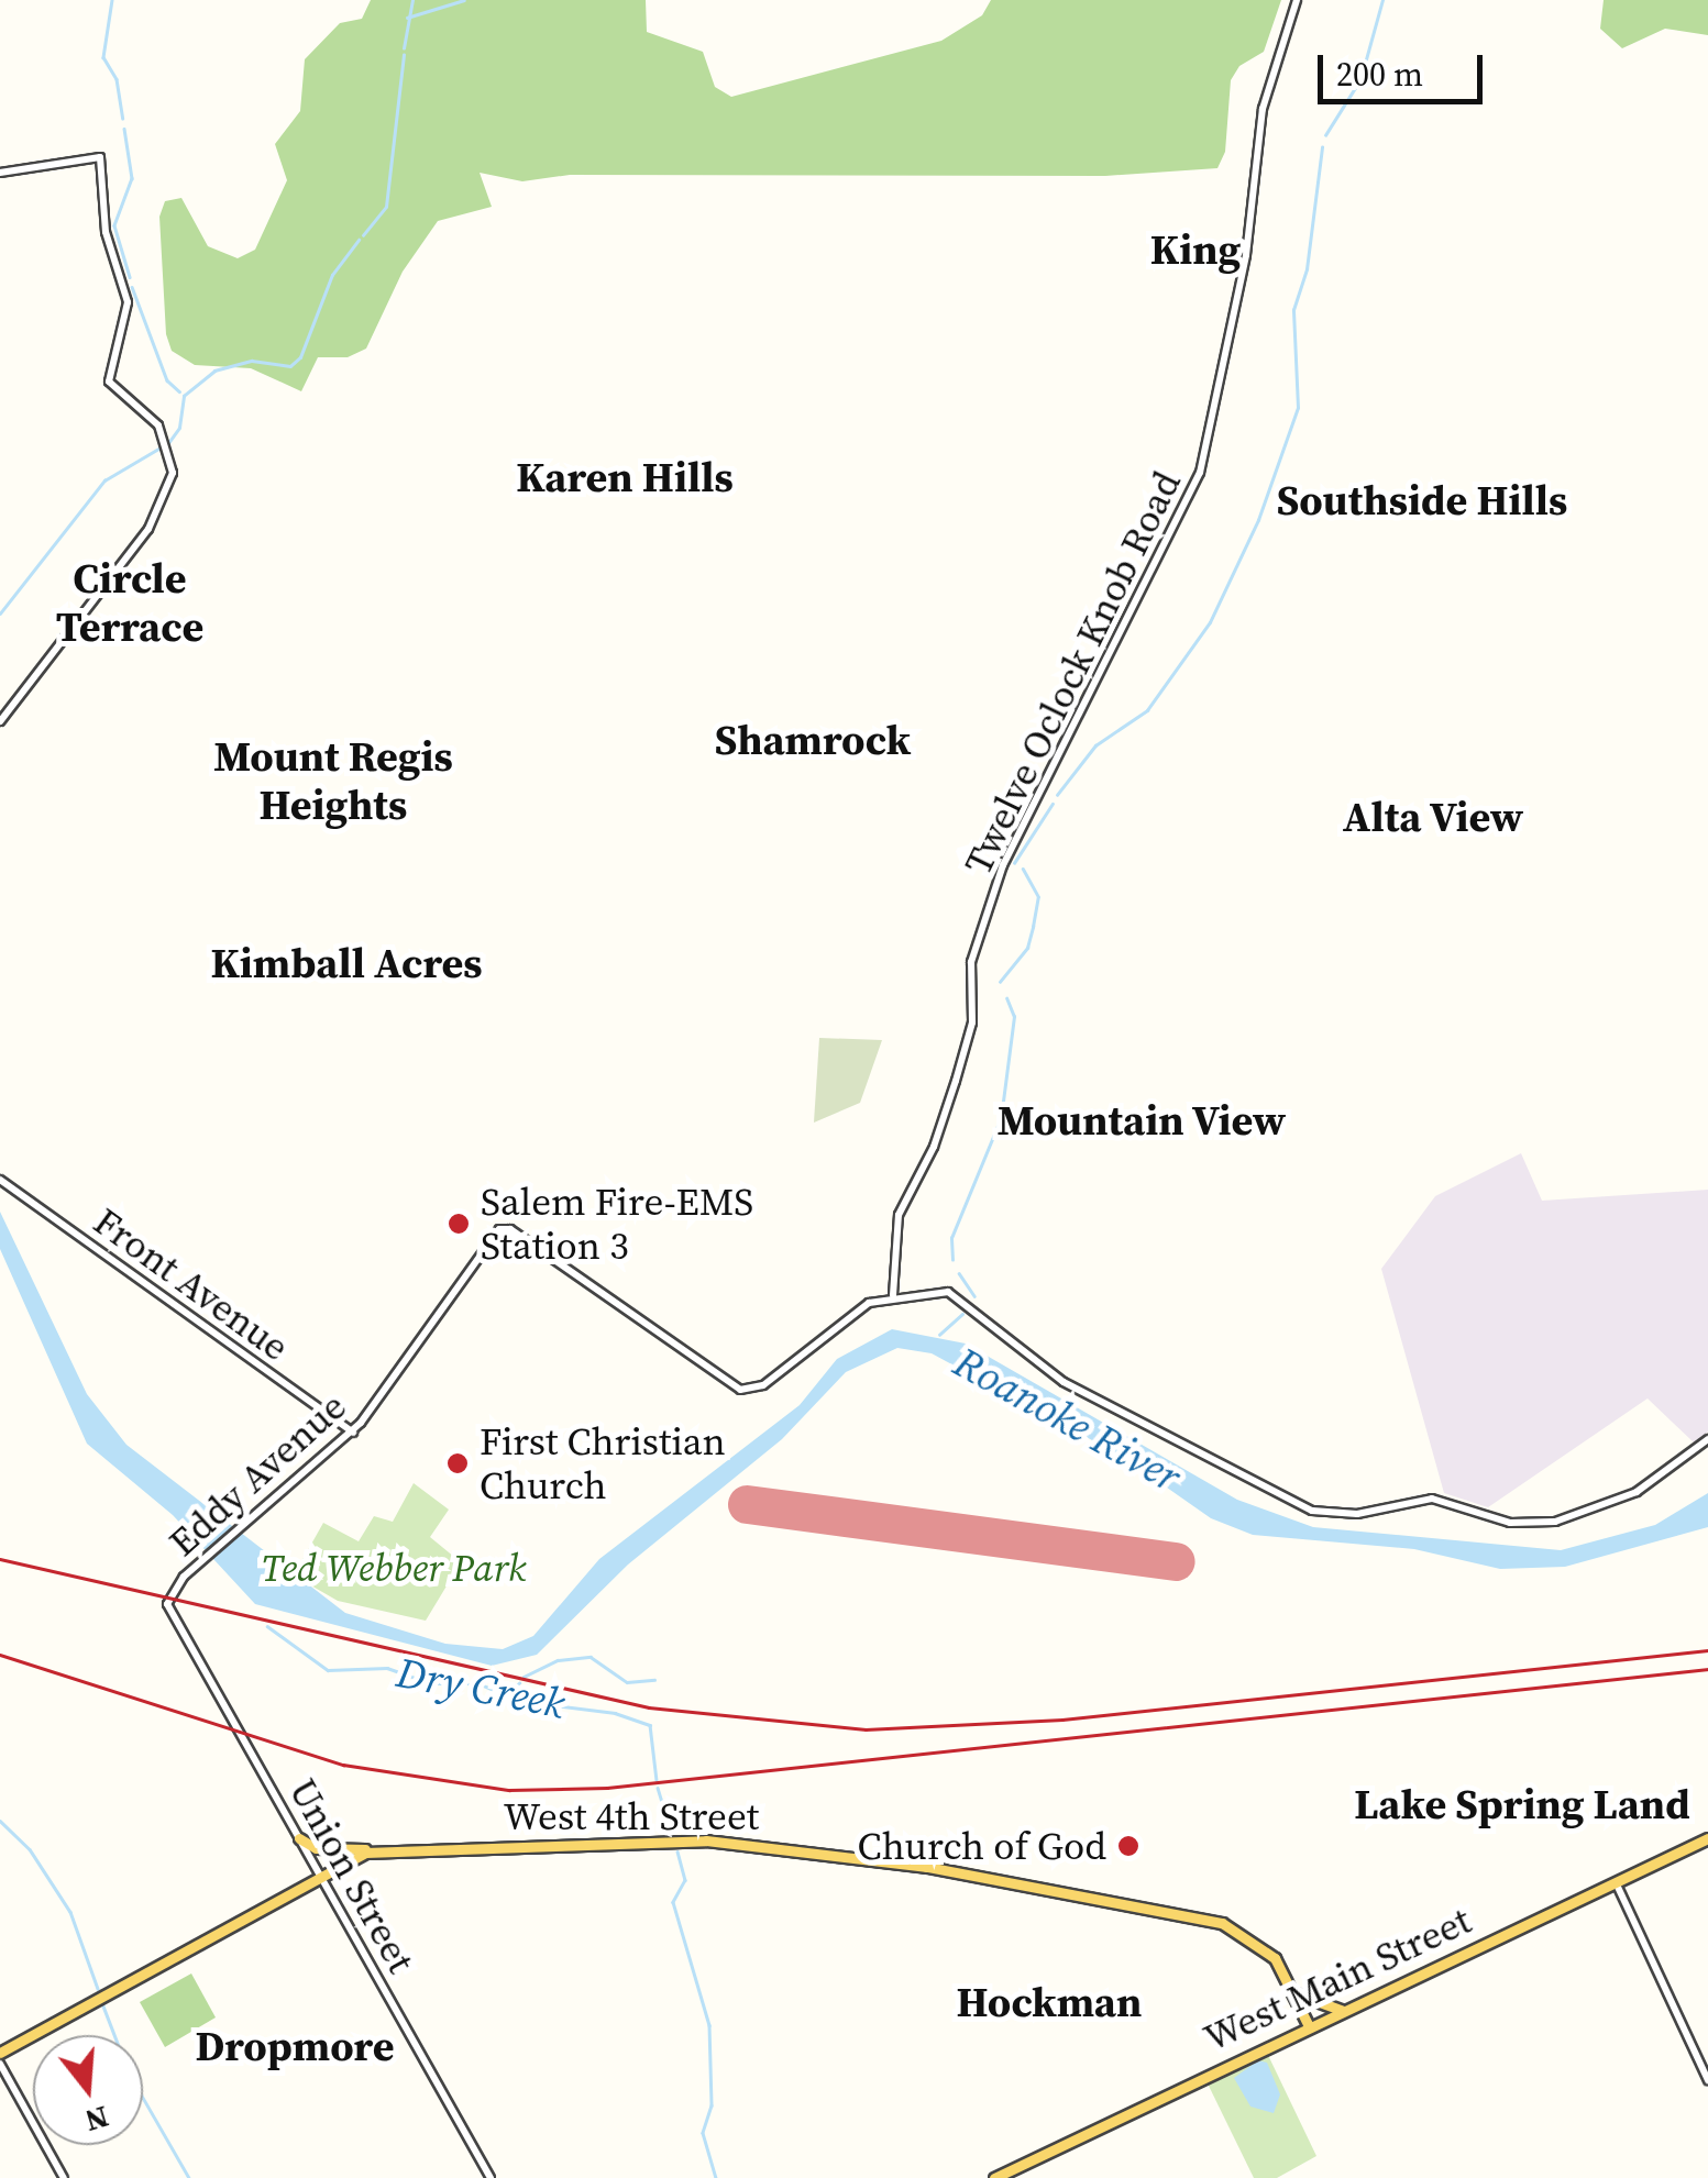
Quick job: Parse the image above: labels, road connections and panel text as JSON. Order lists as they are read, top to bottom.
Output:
{
  "streets": {
    "main road": ["West 4th Street", "West Main Street"],
    "street": [
      "Twelve Oclock Knob Road",
      "Front Avenue",
      "Eddy Avenue",
      "Union Street"
    ]
  },
  "crossings": [
    ["Twelve Oclock Knob Road", "Eddy Avenue"],
    ["Front Avenue", "Eddy Avenue"],
    ["Eddy Avenue", "Union Street"],
    ["West 4th Street", "Union Street"],
    ["West 4th Street", "West Main Street"]
  ],
  "districts": [
    "King",
    "Karen Hills",
    "Southside Hills",
    "Circle Terrace",
    "Shamrock",
    "Mount Regis Heights",
    "Alta View",
    "Kimball Acres",
    "Mountain View",
    "Lake Spring Land",
    "Hockman",
    "Dropmore"
  ],
  "water": ["Roanoke River", "Dry Creek"],
  "parks": ["Ted Webber Park"],
  "places": ["Salem Fire-EMS Station 3", "First Christian Church", "Church of God"],
  "scale_bar": "200 m",
  "north": "bottom"
}
